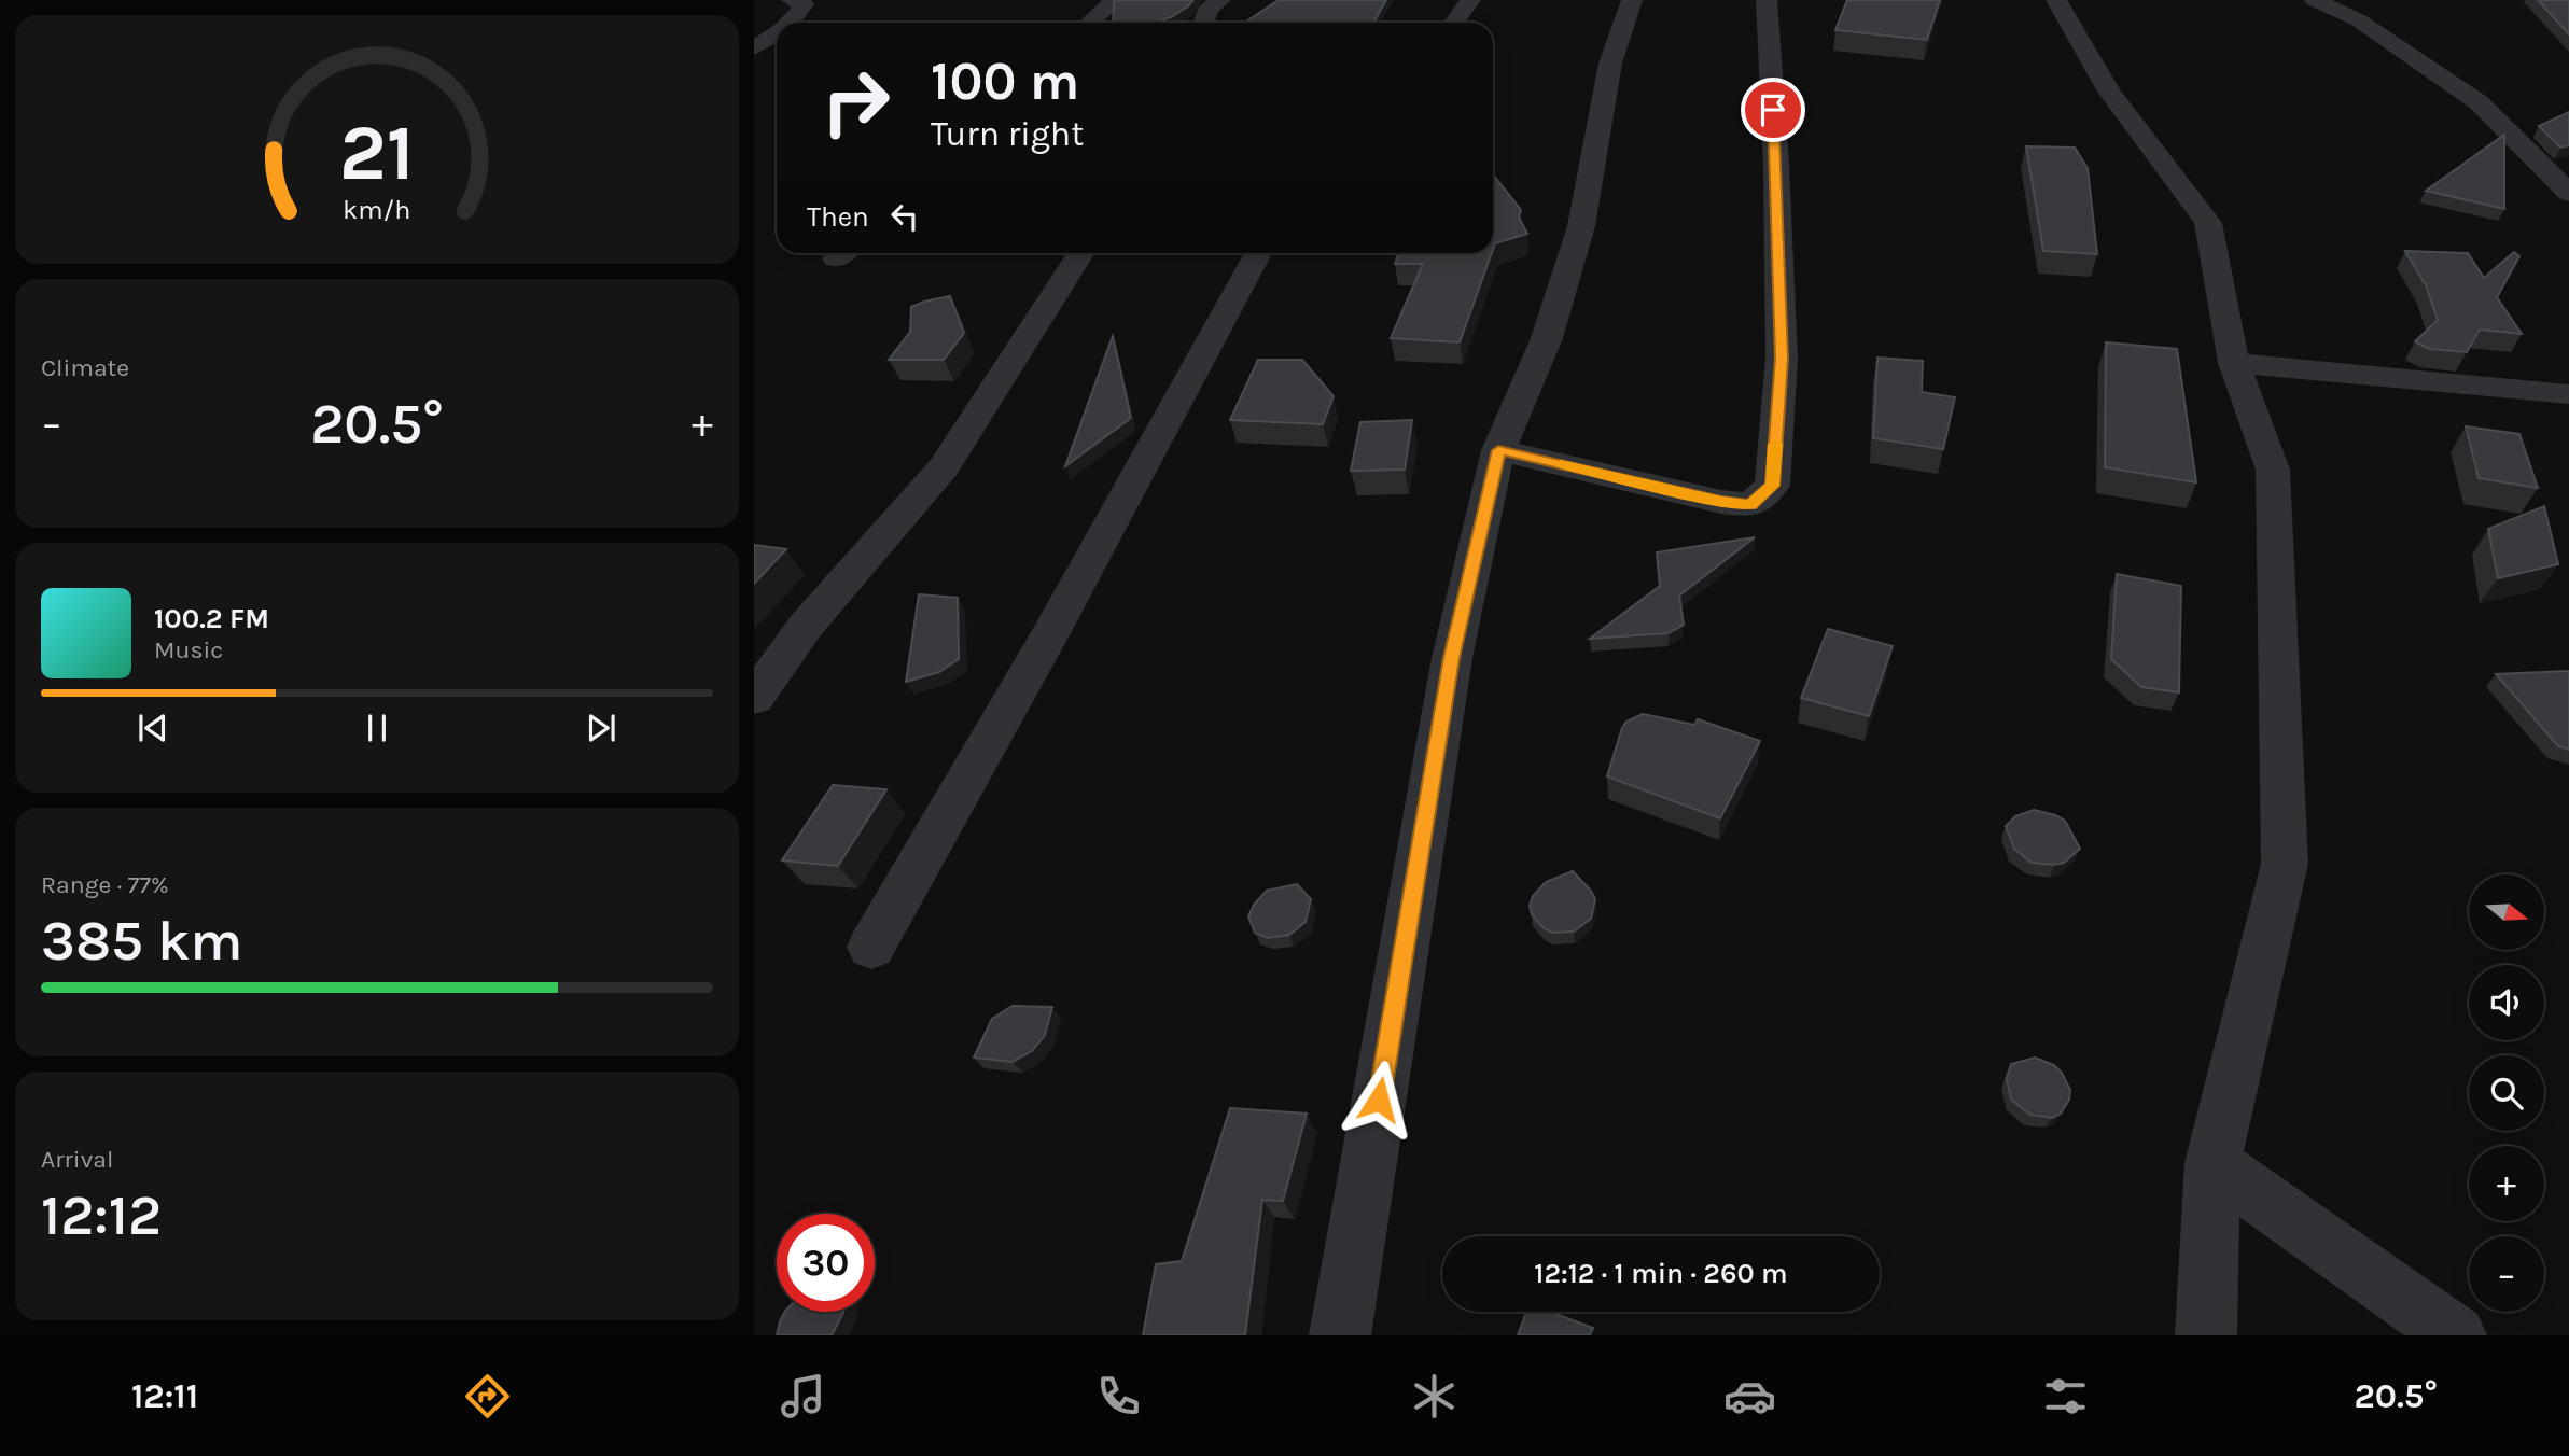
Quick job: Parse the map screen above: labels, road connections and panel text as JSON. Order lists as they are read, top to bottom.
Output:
{
  "north": "right",
  "page": {
    "turn": ["100 m", "Turn right"],
    "then": "Then",
    "tile": [
      "Climate",
      ["Range · 77%", "385 km"],
      ["Arrival", "12:12"]
    ],
    "heat": ["−", "20.5°", "+"],
    "song": ["100.2 FM", "Music"],
    "map_buttons": ["+", "−"],
    "limit": "30",
    "trip": "12:12 · 1 min · 260 m",
    "tabs": ["12:11", "20.5°"],
    "gauge": ["21", "km/h"]
  }
}
